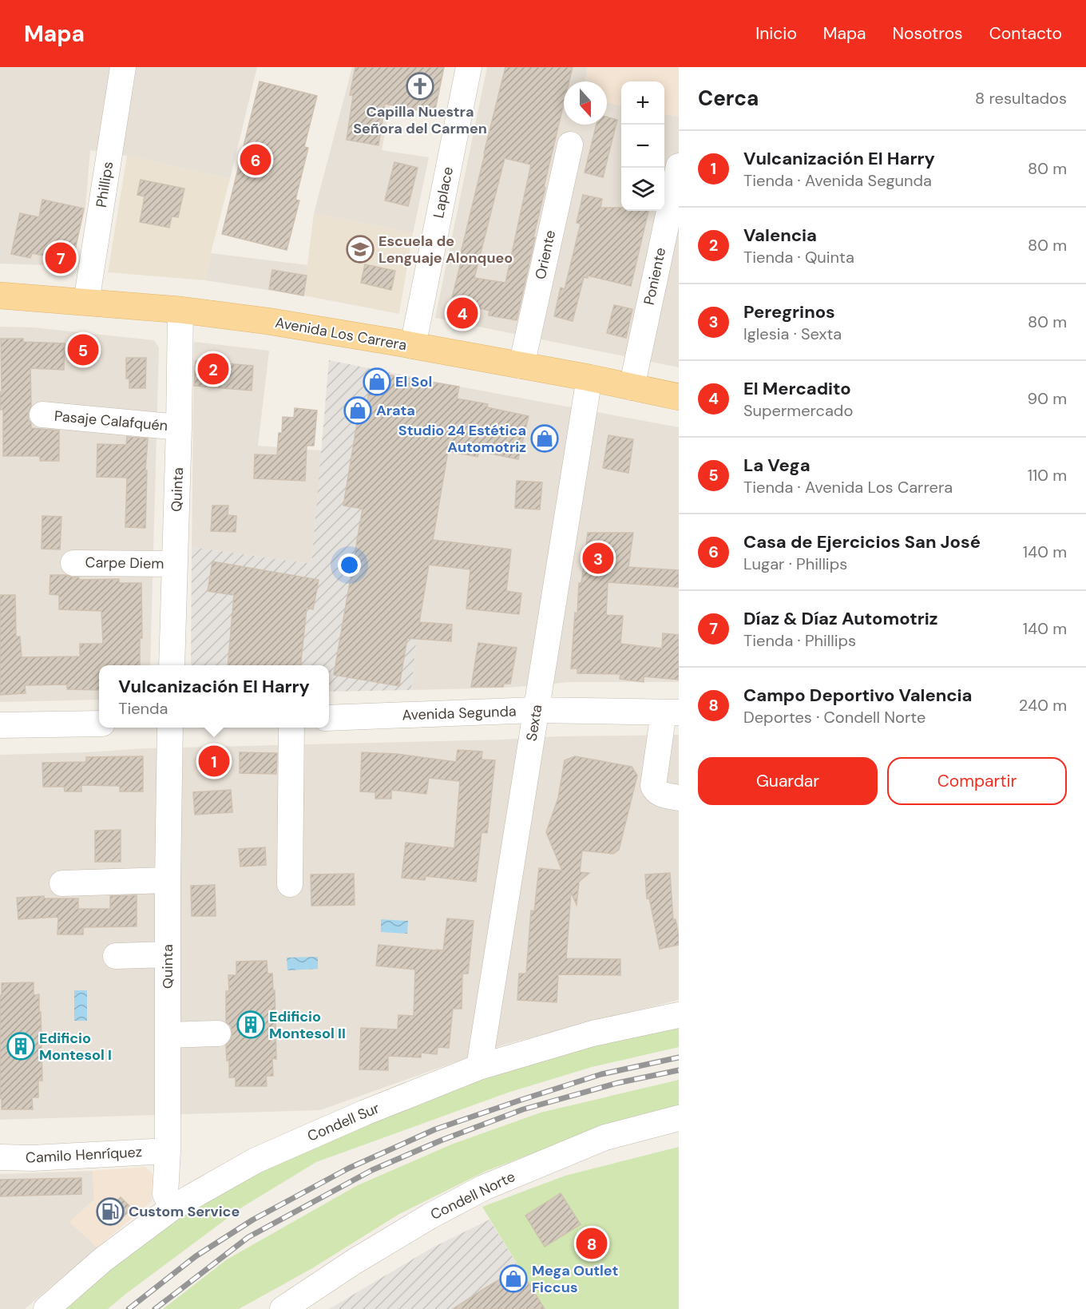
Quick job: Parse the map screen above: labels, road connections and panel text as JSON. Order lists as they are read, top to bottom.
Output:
{
  "streets": {
    "main road": ["Avenida Los Carrera"],
    "street": [
      "Phillips",
      "Laplace",
      "Oriente",
      "Poniente",
      "Pasaje Calafquén",
      "Quinta",
      "Carpe Diem",
      "Avenida Segunda",
      "Sexta",
      "Condell Sur",
      "Camilo Henríquez",
      "Condell Norte"
    ]
  },
  "crossings": [
    ["Phillips", "Avenida Los Carrera"],
    ["Laplace", "Avenida Los Carrera"],
    ["Oriente", "Avenida Los Carrera"],
    ["Poniente", "Avenida Los Carrera"],
    ["Avenida Los Carrera", "Quinta"],
    ["Avenida Los Carrera", "Sexta"],
    ["Pasaje Calafquén", "Quinta"],
    ["Quinta", "Carpe Diem"],
    ["Quinta", "Condell Sur"],
    ["Quinta", "Camilo Henríquez"],
    ["Avenida Segunda", "Sexta"],
    ["Sexta", "Condell Sur"]
  ],
  "places": {
    "church": ["Capilla Nuestra Señora del Carmen"],
    "school or university": ["Escuela de Lenguaje Alonqueo"],
    "shop": [
      "El Sol",
      "Arata",
      "Studio 24 Estética Automotriz",
      "Mega Outlet Ficcus"
    ],
    "building": ["Edificio Montesol II", "Edificio Montesol I"],
    "fuel station": ["Custom Service"]
  },
  "north": "bottom",
  "page": {
    "header": "Mapa",
    "nav": [
      "Inicio",
      "Mapa",
      "Nosotros",
      "Contacto"
    ],
    "heading": ["Cerca", "8 resultados"],
    "map_buttons": ["+", "−"],
    "list": [
      {
        "mark": "1",
        "name": "Vulcanización El Harry",
        "note": "Tienda · Avenida Segunda",
        "value": "80 m"
      },
      {
        "mark": "2",
        "name": "Valencia",
        "note": "Tienda · Quinta",
        "value": "80 m"
      },
      {
        "mark": "3",
        "name": "Peregrinos",
        "note": "Iglesia · Sexta",
        "value": "80 m"
      },
      {
        "mark": "4",
        "name": "El Mercadito",
        "note": "Supermercado",
        "value": "90 m"
      },
      {
        "mark": "5",
        "name": "La Vega",
        "note": "Tienda · Avenida Los Carrera",
        "value": "110 m"
      },
      {
        "mark": "6",
        "name": "Casa de Ejercicios San José",
        "note": "Lugar · Phillips",
        "value": "140 m"
      },
      {
        "mark": "7",
        "name": "Díaz & Díaz Automotriz",
        "note": "Tienda · Phillips",
        "value": "140 m"
      },
      {
        "mark": "8",
        "name": "Campo Deportivo Valencia",
        "note": "Deportes · Condell Norte",
        "value": "240 m"
      }
    ],
    "pins": [
      "6",
      "7",
      "4",
      "5",
      "2",
      "3",
      "1",
      "8"
    ],
    "popup": ["Vulcanización El Harry", "Tienda"],
    "buttons": ["Guardar", "Compartir"]
  }
}
